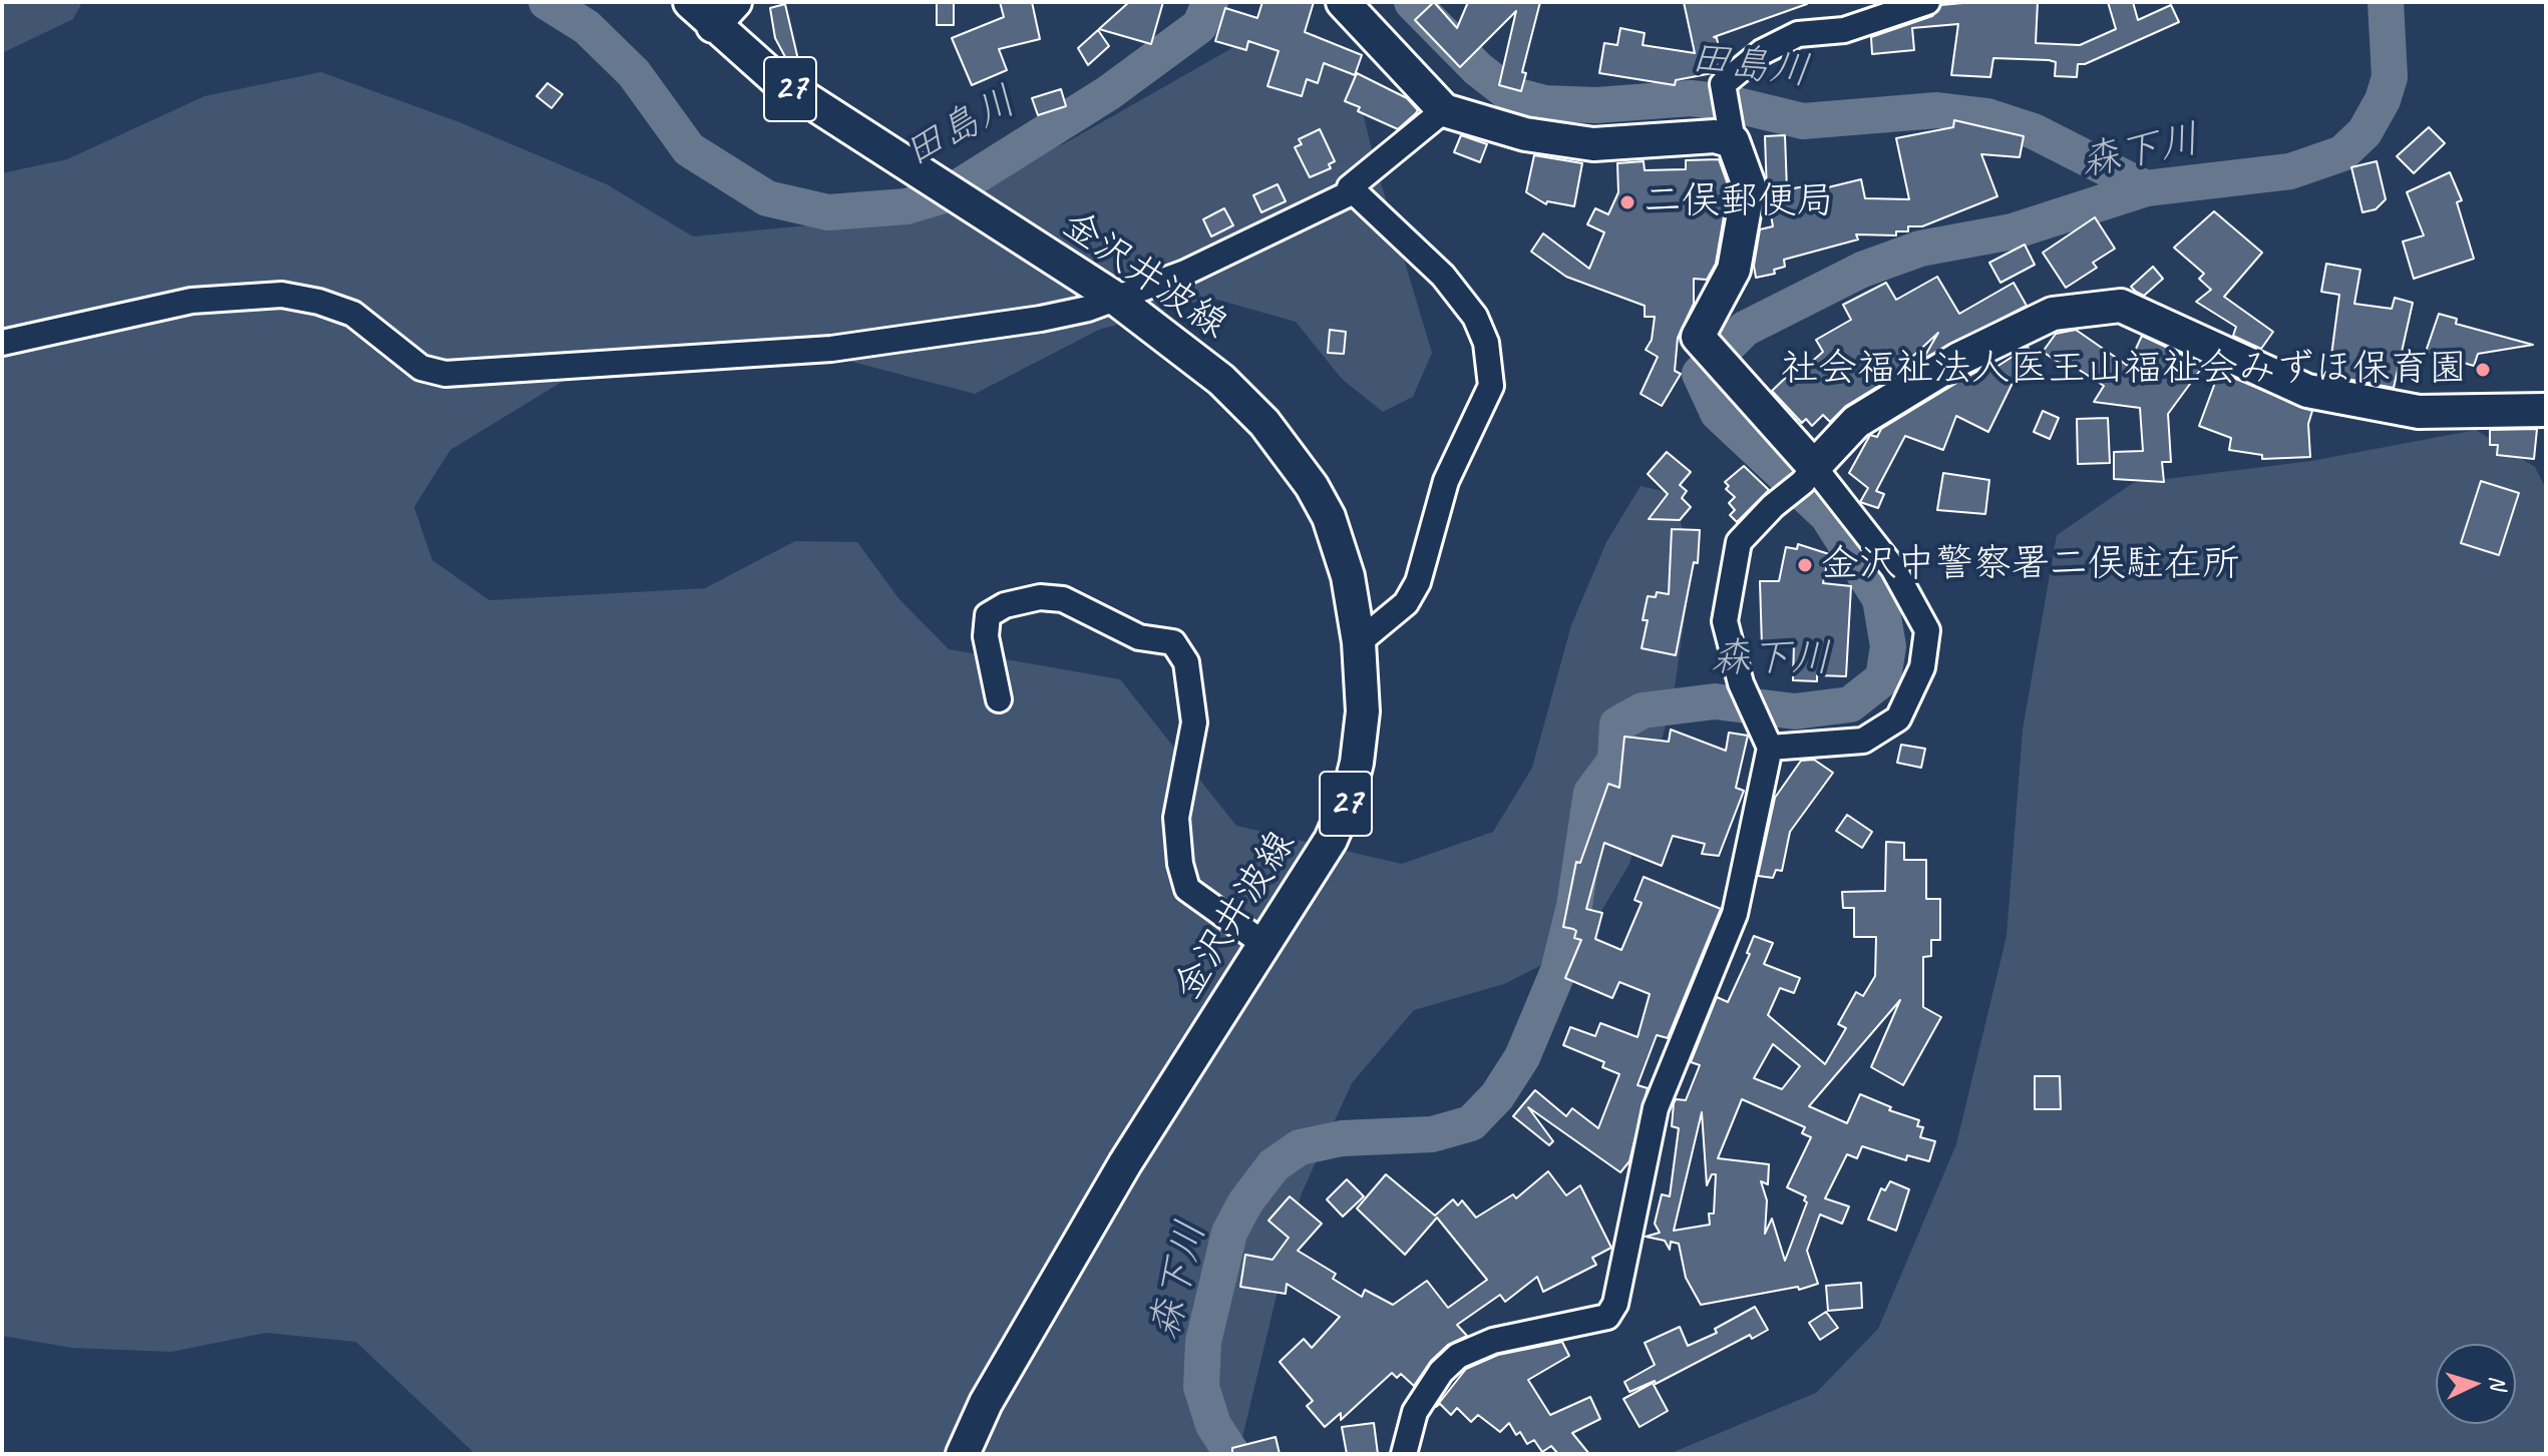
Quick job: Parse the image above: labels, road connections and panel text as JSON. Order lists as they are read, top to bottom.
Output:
{
  "streets": {
    "main road": ["27", "金沢井波線"]
  },
  "water": ["田島川", "森下川"],
  "places": ["二俣郵便局", "社会福祉法人医王山福祉会みずほ保育園", "金沢中警察署二俣駐在所"],
  "north": "right"
}
